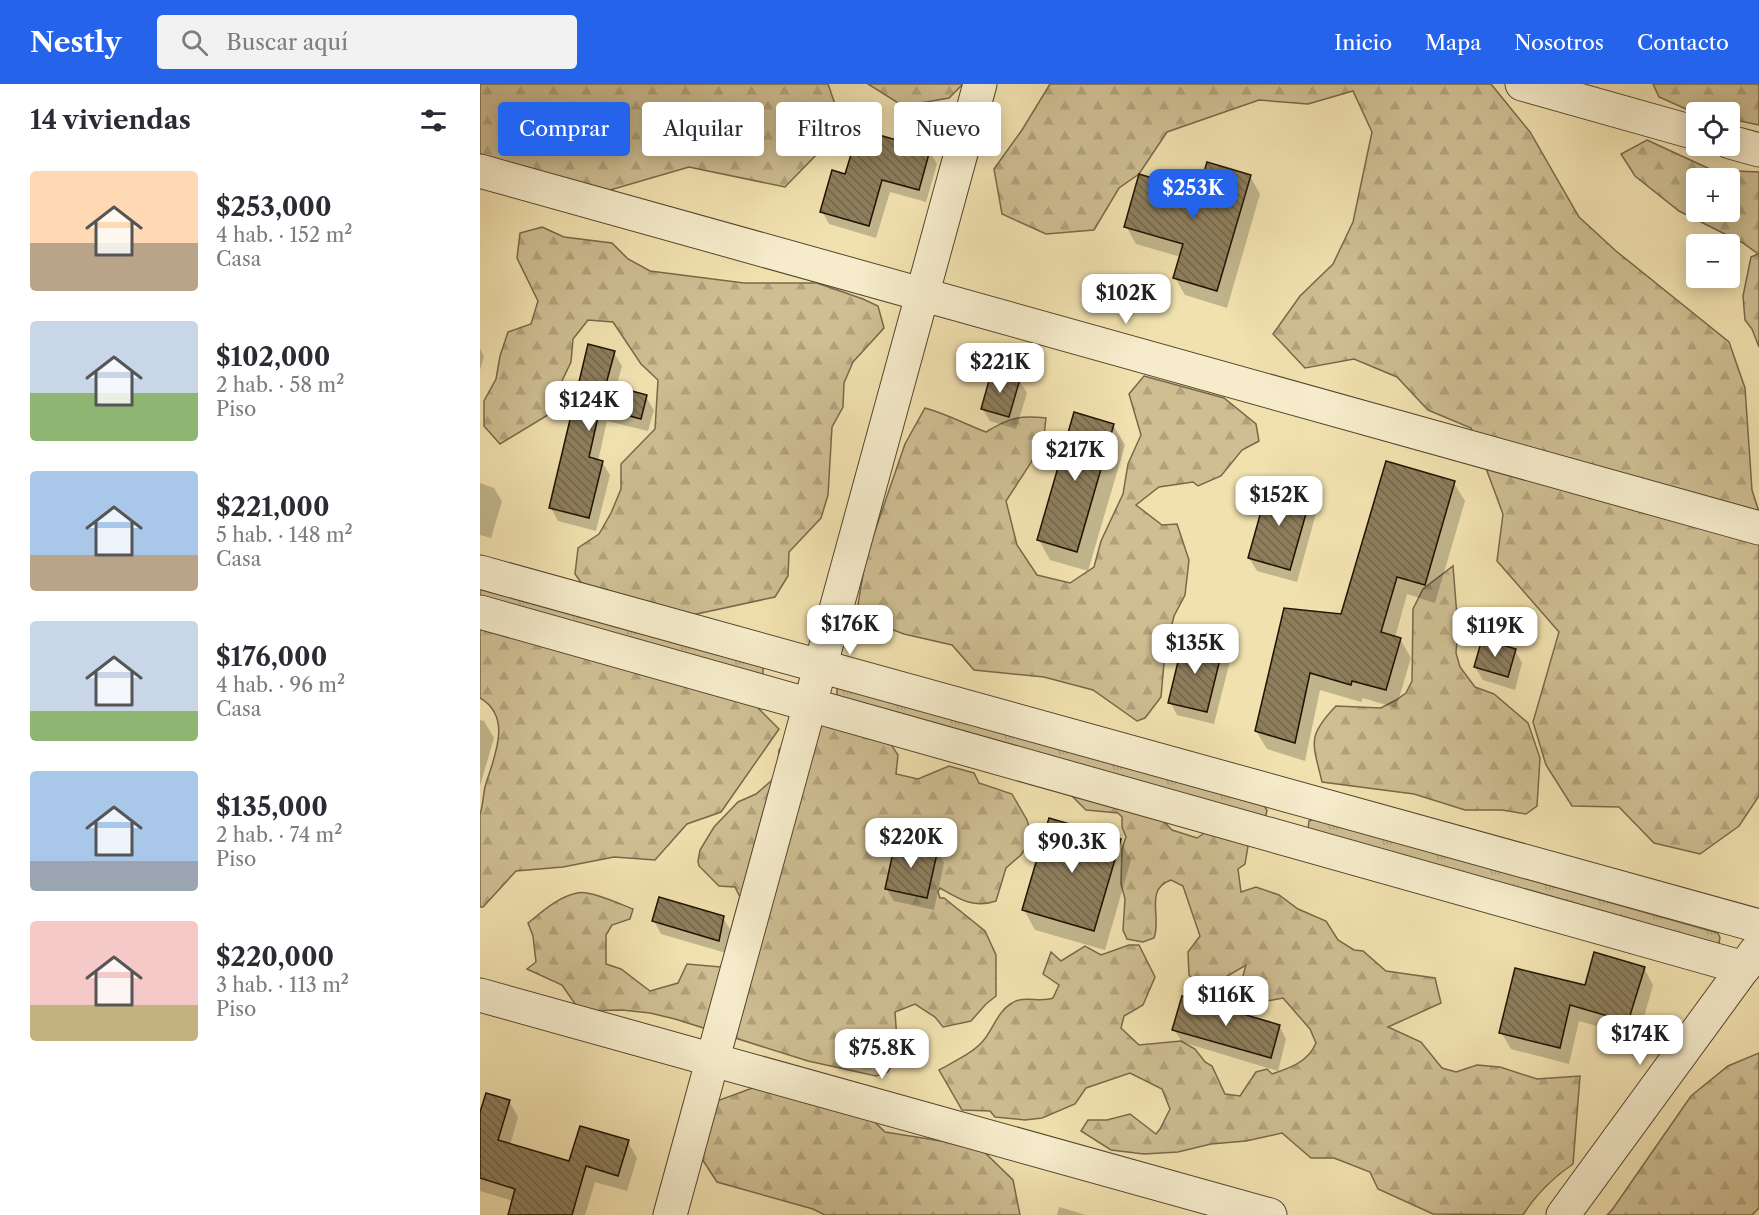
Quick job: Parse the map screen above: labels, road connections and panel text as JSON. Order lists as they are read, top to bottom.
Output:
{
  "page": {
    "header": "Nestly",
    "search": "Buscar aquí",
    "nav": [
      "Inicio",
      "Mapa",
      "Nosotros",
      "Contacto"
    ],
    "heading": "14 viviendas",
    "map_buttons": ["+", "−"],
    "chip": [
      "Comprar",
      "Alquilar",
      "Filtros",
      "Nuevo"
    ],
    "list": [
      {
        "name": "$253,000",
        "note": "4 hab. · 152 m² · Casa"
      },
      {
        "name": "$102,000",
        "note": "2 hab. · 58 m² · Piso"
      },
      {
        "name": "$221,000",
        "note": "5 hab. · 148 m² · Casa"
      },
      {
        "name": "$176,000",
        "note": "4 hab. · 96 m² · Casa"
      },
      {
        "name": "$135,000",
        "note": "2 hab. · 74 m² · Piso"
      },
      {
        "name": "$220,000",
        "note": "3 hab. · 113 m² · Piso"
      }
    ],
    "price": [
      "$253K",
      "$102K",
      "$221K",
      "$124K",
      "$217K",
      "$152K",
      "$176K",
      "$119K",
      "$135K",
      "$220K",
      "$90.3K",
      "$116K",
      "$174K",
      "$75.8K"
    ]
  }
}
